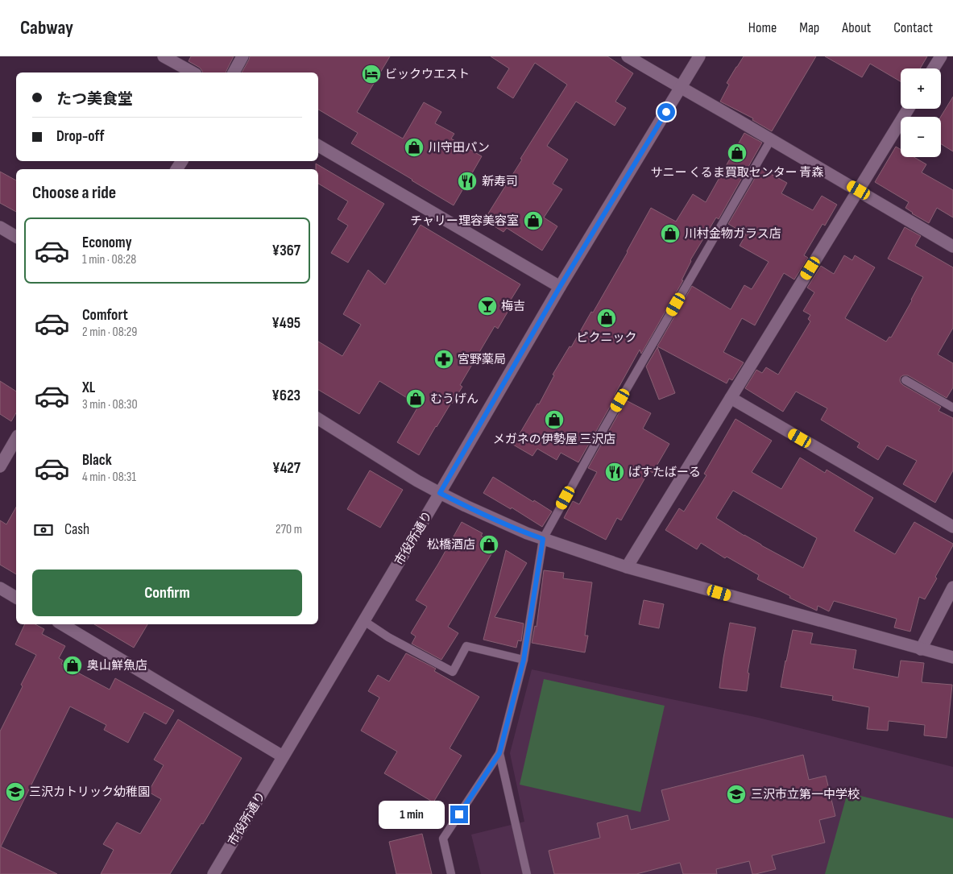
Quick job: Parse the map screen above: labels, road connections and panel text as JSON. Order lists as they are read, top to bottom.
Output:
{
  "streets": {
    "street": ["市役所通り"]
  },
  "places": {
    "hotel": ["ビックウエスト"],
    "shop": [
      "川守田パン",
      "サニー くるま買取センター 青森",
      "チャリー理容美容室",
      "川村金物ガラス店",
      "ピクニック",
      "むうげん",
      "メガネの伊勢屋 三沢店",
      "松橋酒店",
      "奥山鮮魚店"
    ],
    "restaurant": ["新寿司", "ぱすたばーる"],
    "bar": ["梅吉"],
    "pharmacy": ["宮野薬局"],
    "school or university": ["三沢カトリック幼稚園", "三沢市立第一中学校"]
  },
  "page": {
    "header": "Cabway",
    "nav": [
      "Home",
      "Map",
      "About",
      "Contact"
    ],
    "map_buttons": ["+", "−"],
    "banner": ["たつ美食堂", "Drop-off"],
    "heading": "Choose a ride",
    "list": [
      {
        "name": "Economy",
        "note": "1 min · 08:28",
        "value": "¥367"
      },
      {
        "name": "Comfort",
        "note": "2 min · 08:29",
        "value": "¥495"
      },
      {
        "name": "XL",
        "note": "3 min · 08:30",
        "value": "¥623"
      },
      {
        "name": "Black",
        "note": "4 min · 08:31",
        "value": "¥427"
      }
    ],
    "pay": ["Cash", "270 m"],
    "buttons": "Confirm",
    "bubble": "1 min"
  }
}
